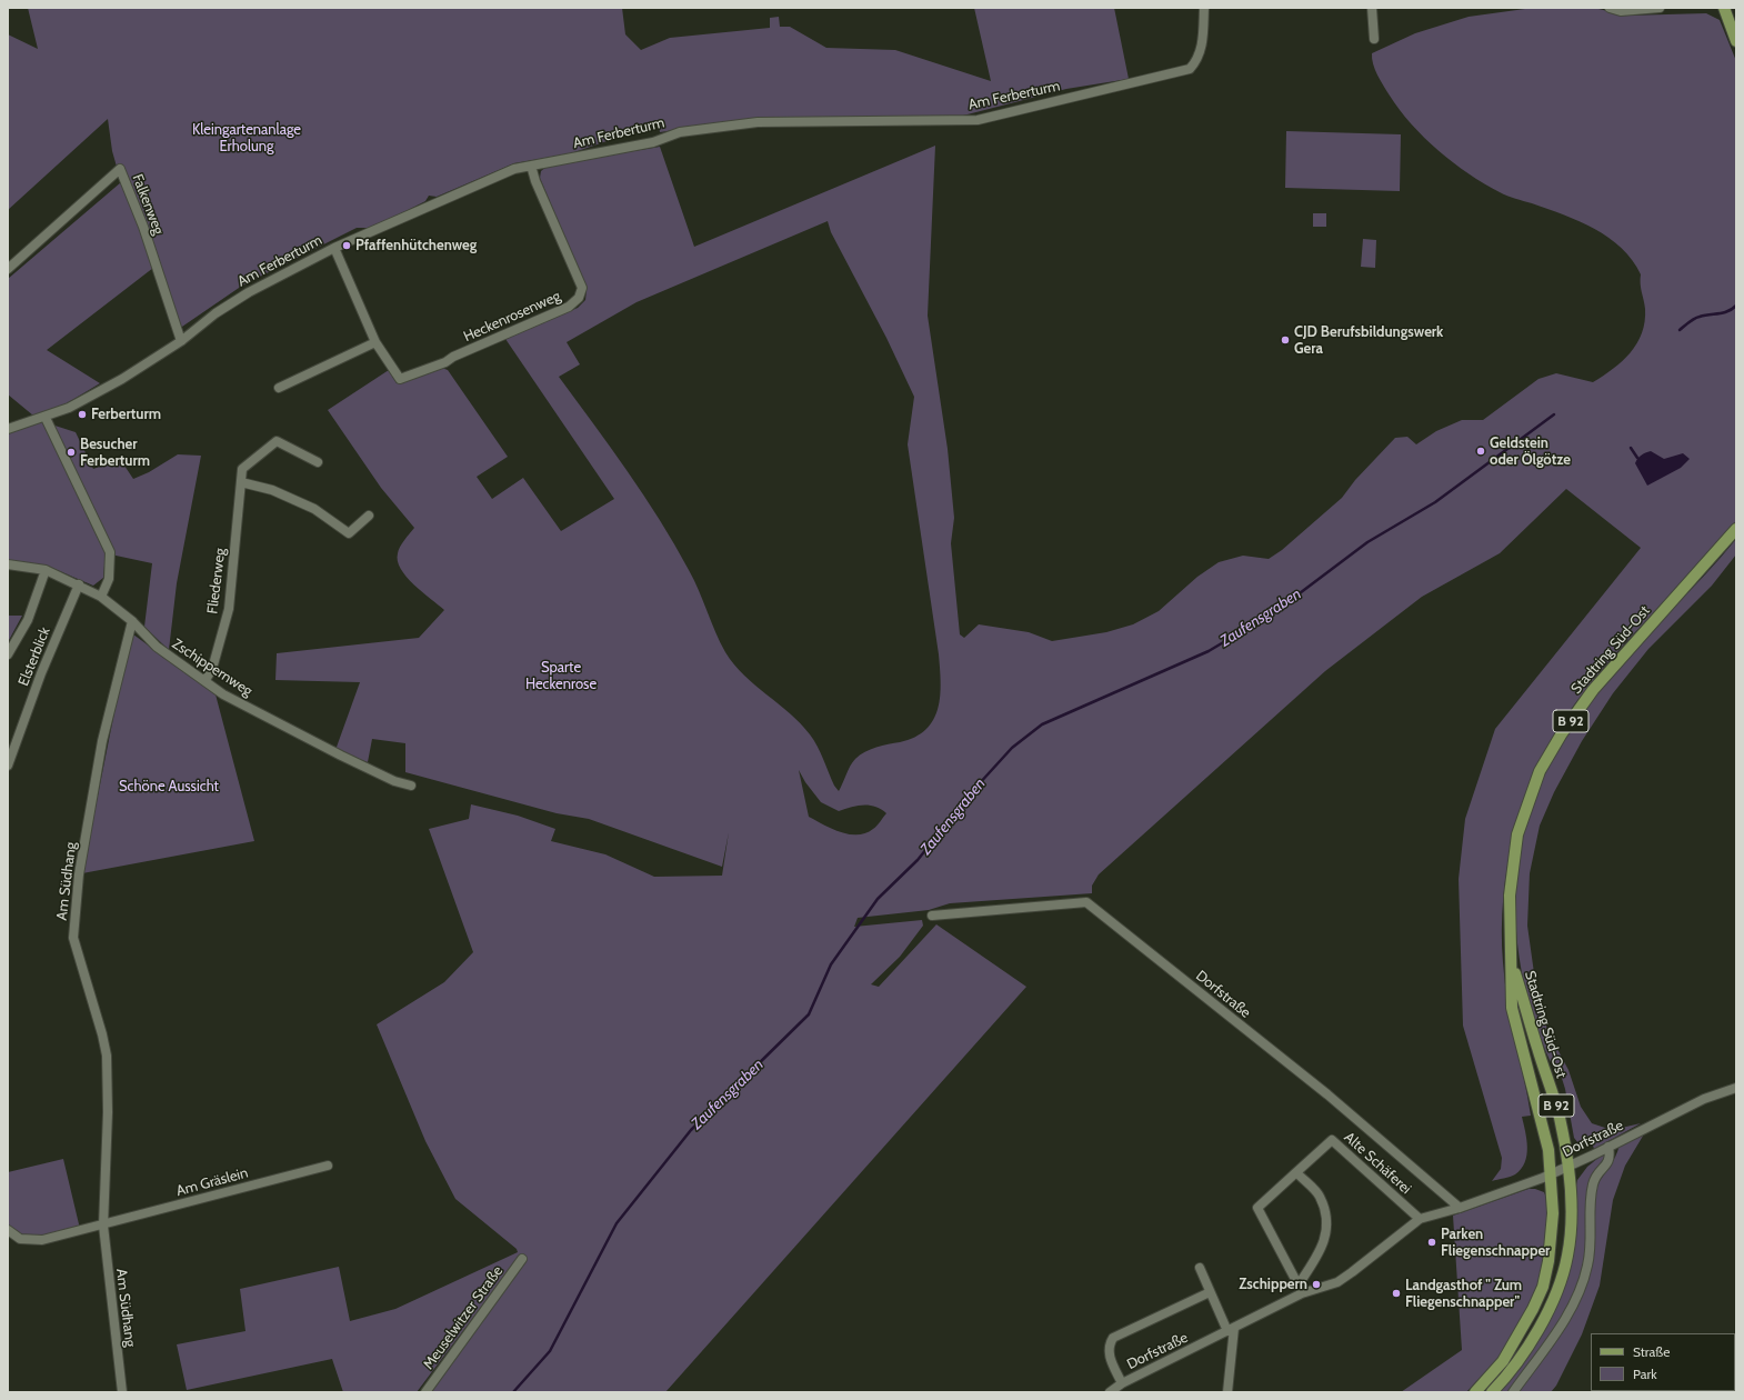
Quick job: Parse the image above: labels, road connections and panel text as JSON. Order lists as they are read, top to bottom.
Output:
{
  "streets": {
    "main road": ["Stadtring Süd-Ost", "B 92"],
    "street": [
      "Am Ferberturm",
      "Falkenweg",
      "Heckenrosenweg",
      "Fliederweg",
      "Elsterblick",
      "Zschippernweg",
      "Am Südhang",
      "Dorfstraße",
      "Alte Schäferei",
      "Am Gräslein",
      "Meuselwitzer Straße"
    ]
  },
  "crossings": [
    ["Am Ferberturm", "Falkenweg"],
    ["Am Ferberturm", "Heckenrosenweg"],
    ["Fliederweg", "Zschippernweg"],
    ["Stadtring Süd-Ost", "Dorfstraße"],
    ["Elsterblick", "Zschippernweg"],
    ["Zschippernweg", "Am Südhang"],
    ["Am Südhang", "Am Gräslein"],
    ["Dorfstraße", "Alte Schäferei"]
  ],
  "water": ["Zaufensgraben"],
  "parks": ["Kleingartenanlage Erholung", "Sparte Heckenrose", "Schöne Aussicht"],
  "places": [
    "Pfaffenhütchenweg",
    "CJD Berufsbildungswerk Gera",
    "Ferberturm",
    "Geldstein oder Ölgötze",
    "Besucher Ferberturm",
    "Parken Fliegenschnapper",
    "Zschippern",
    "Landgasthof \" Zum Fliegenschnapper\""
  ],
  "legend": ["Straße", "Park"]
}
